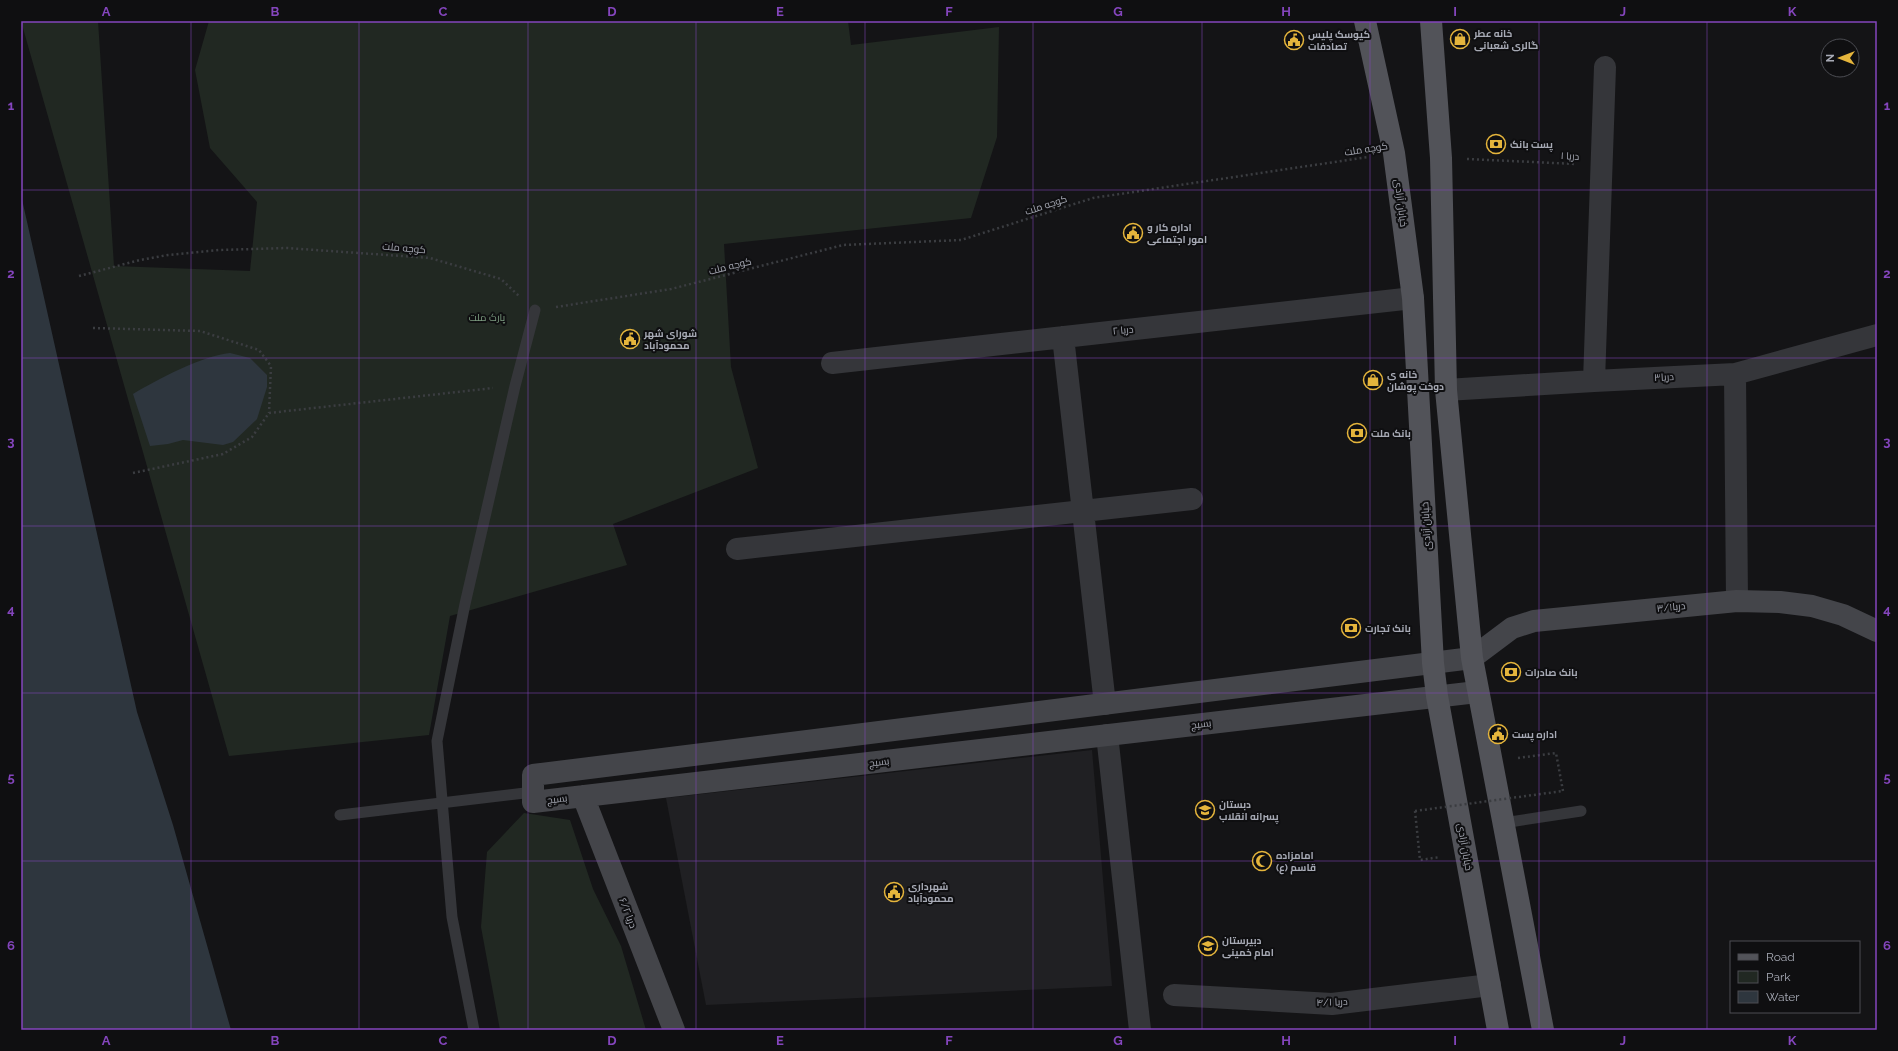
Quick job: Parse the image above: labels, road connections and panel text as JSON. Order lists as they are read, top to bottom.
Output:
{
  "streets": {
    "main road": ["خیابان آزادی"],
    "street": [
      "دریا ۲",
      "دریا۳",
      "دریا۳/۱",
      "بسیج",
      "دریا ۶/۲",
      "دریا ۴/۱"
    ],
    "path": ["کوچه ملت", "دریا ۱"]
  },
  "crossings": [
    ["کوچه ملت", "خیابان آزادی"],
    ["خیابان آزادی", "دریا ۲"],
    ["خیابان آزادی", "بسیج"],
    ["خیابان آزادی", "دریا ۴/۱"],
    ["دریا۳/۱", "بسیج"],
    ["بسیج", "دریا ۶/۲"]
  ],
  "parks": ["پارک ملت"],
  "places": {
    "shop": ["خانه عطر گالری شعبانی", "خانه ی دوخت پوشان"],
    "public building": [
      "کیوسک پلیس تصادفات",
      "اداره کار و امور اجتماعی",
      "شورای شهر محمودآباد",
      "اداره پست",
      "شهرداری محمودآباد"
    ],
    "bank": [
      "پست بانک",
      "بانک ملت",
      "بانک تجارت",
      "بانک صادرات"
    ],
    "school or university": ["دبستان پسرانه انقلاب", "دبیرستان امام خمینی"],
    "mosque": ["امامزاده قاسم (ع)"]
  },
  "legend": ["Road", "Park", "Water"],
  "north": "left",
  "grid": {
    "columns": [
      "A",
      "B",
      "C",
      "D",
      "E",
      "F",
      "G",
      "H",
      "I",
      "J",
      "K"
    ],
    "rows": [
      "1",
      "2",
      "3",
      "4",
      "5",
      "6"
    ]
  }
}
